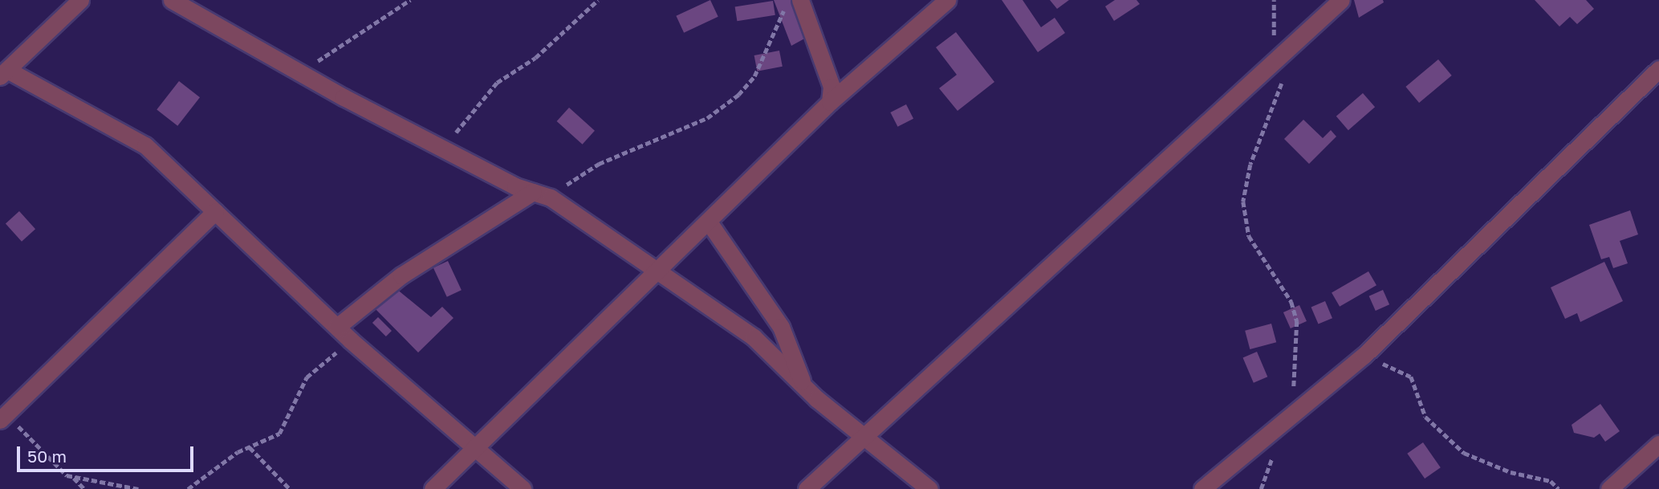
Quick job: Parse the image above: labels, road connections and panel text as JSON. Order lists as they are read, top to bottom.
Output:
{
  "scale_bar": "50 m"
}
